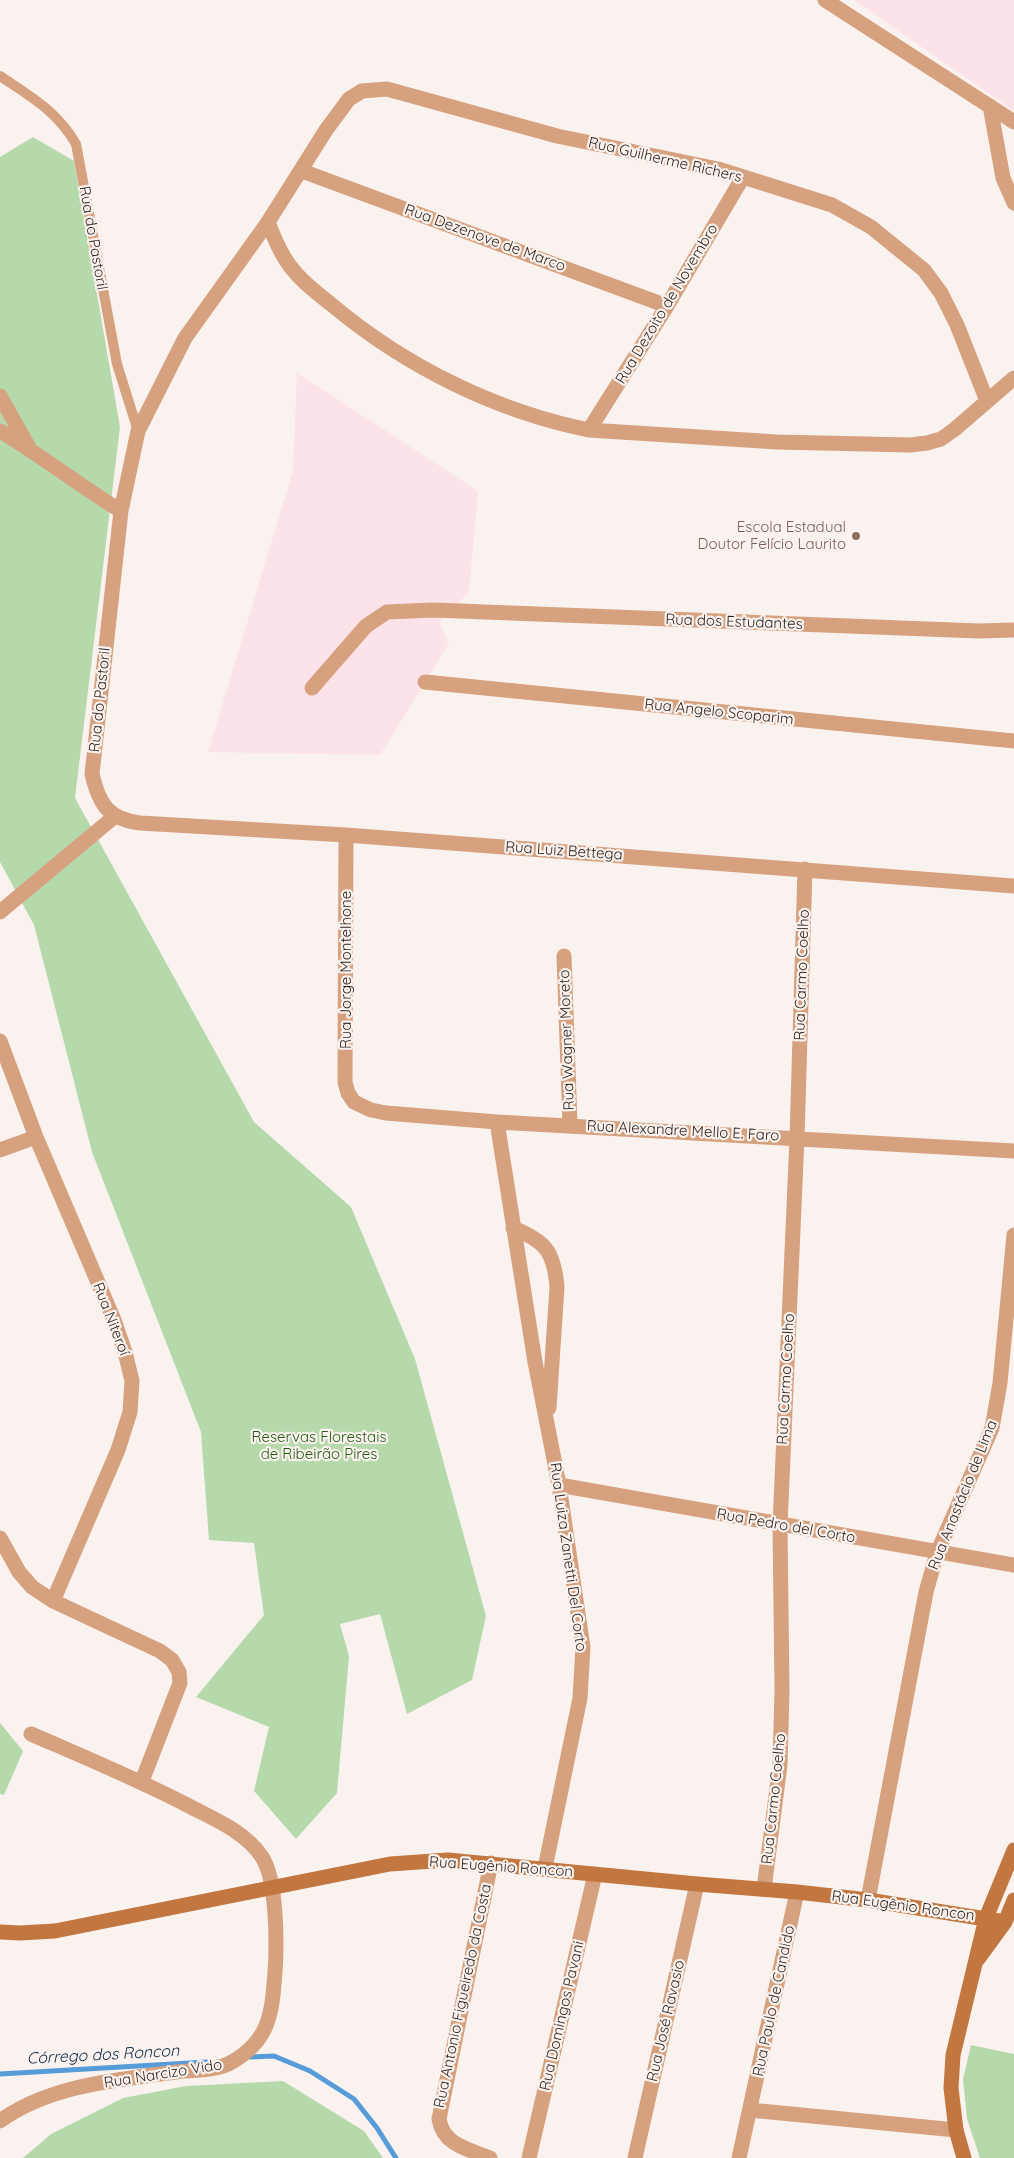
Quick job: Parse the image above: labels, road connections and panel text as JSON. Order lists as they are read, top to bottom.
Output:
{
  "streets": {
    "street": [
      "Rua Guilherme Richers",
      "Rua do Pastoril",
      "Rua Dezenove de Marco",
      "Rua Dezoito de Novembro",
      "Rua dos Estudantes",
      "Rua Angelo Scoparim",
      "Rua Luiz Bettega",
      "Rua Jorge Montelhone",
      "Rua Carmo Coelho",
      "Rua Wagner Moreto",
      "Rua Alexandre Mello E. Faro",
      "Rua Niteroí",
      "Rua Anastácio de Lima",
      "Rua Pedro del Corto",
      "Rua Luiza Zanetti Del Corto",
      "Rua Eugênio Roncon",
      "Rua Antonio Figueiredo da Costa",
      "Rua Paulo de Candido",
      "Rua Domingos Pavani",
      "Rua José Ravasio",
      "Rua Narcizo Vido"
    ]
  },
  "crossings": [
    ["Rua Guilherme Richers", "Rua do Pastoril"],
    ["Rua Guilherme Richers", "Rua Dezoito de Novembro"],
    ["Rua do Pastoril", "Rua Dezenove de Marco"],
    ["Rua do Pastoril", "Rua Luiz Bettega"],
    ["Rua Dezenove de Marco", "Rua Dezoito de Novembro"],
    ["Rua Luiz Bettega", "Rua Jorge Montelhone"],
    ["Rua Luiz Bettega", "Rua Carmo Coelho"],
    ["Rua Jorge Montelhone", "Rua Alexandre Mello E. Faro"],
    ["Rua Carmo Coelho", "Rua Alexandre Mello E. Faro"],
    ["Rua Carmo Coelho", "Rua Pedro del Corto"],
    ["Rua Carmo Coelho", "Rua Eugênio Roncon"],
    ["Rua Wagner Moreto", "Rua Alexandre Mello E. Faro"],
    ["Rua Alexandre Mello E. Faro", "Rua Luiza Zanetti Del Corto"],
    ["Rua Anastácio de Lima", "Rua Pedro del Corto"],
    ["Rua Anastácio de Lima", "Rua Eugênio Roncon"],
    ["Rua Pedro del Corto", "Rua Luiza Zanetti Del Corto"],
    ["Rua Luiza Zanetti Del Corto", "Rua Eugênio Roncon"],
    ["Rua Eugênio Roncon", "Rua Antonio Figueiredo da Costa"],
    ["Rua Eugênio Roncon", "Rua Paulo de Candido"],
    ["Rua Eugênio Roncon", "Rua Domingos Pavani"],
    ["Rua Eugênio Roncon", "Rua José Ravasio"],
    ["Rua Eugênio Roncon", "Rua Narcizo Vido"]
  ],
  "water": ["Córrego dos Roncon"],
  "parks": ["Reservas Florestais de Ribeirão Pires"],
  "places": ["Escola Estadual Doutor Felício Laurito"]
}
